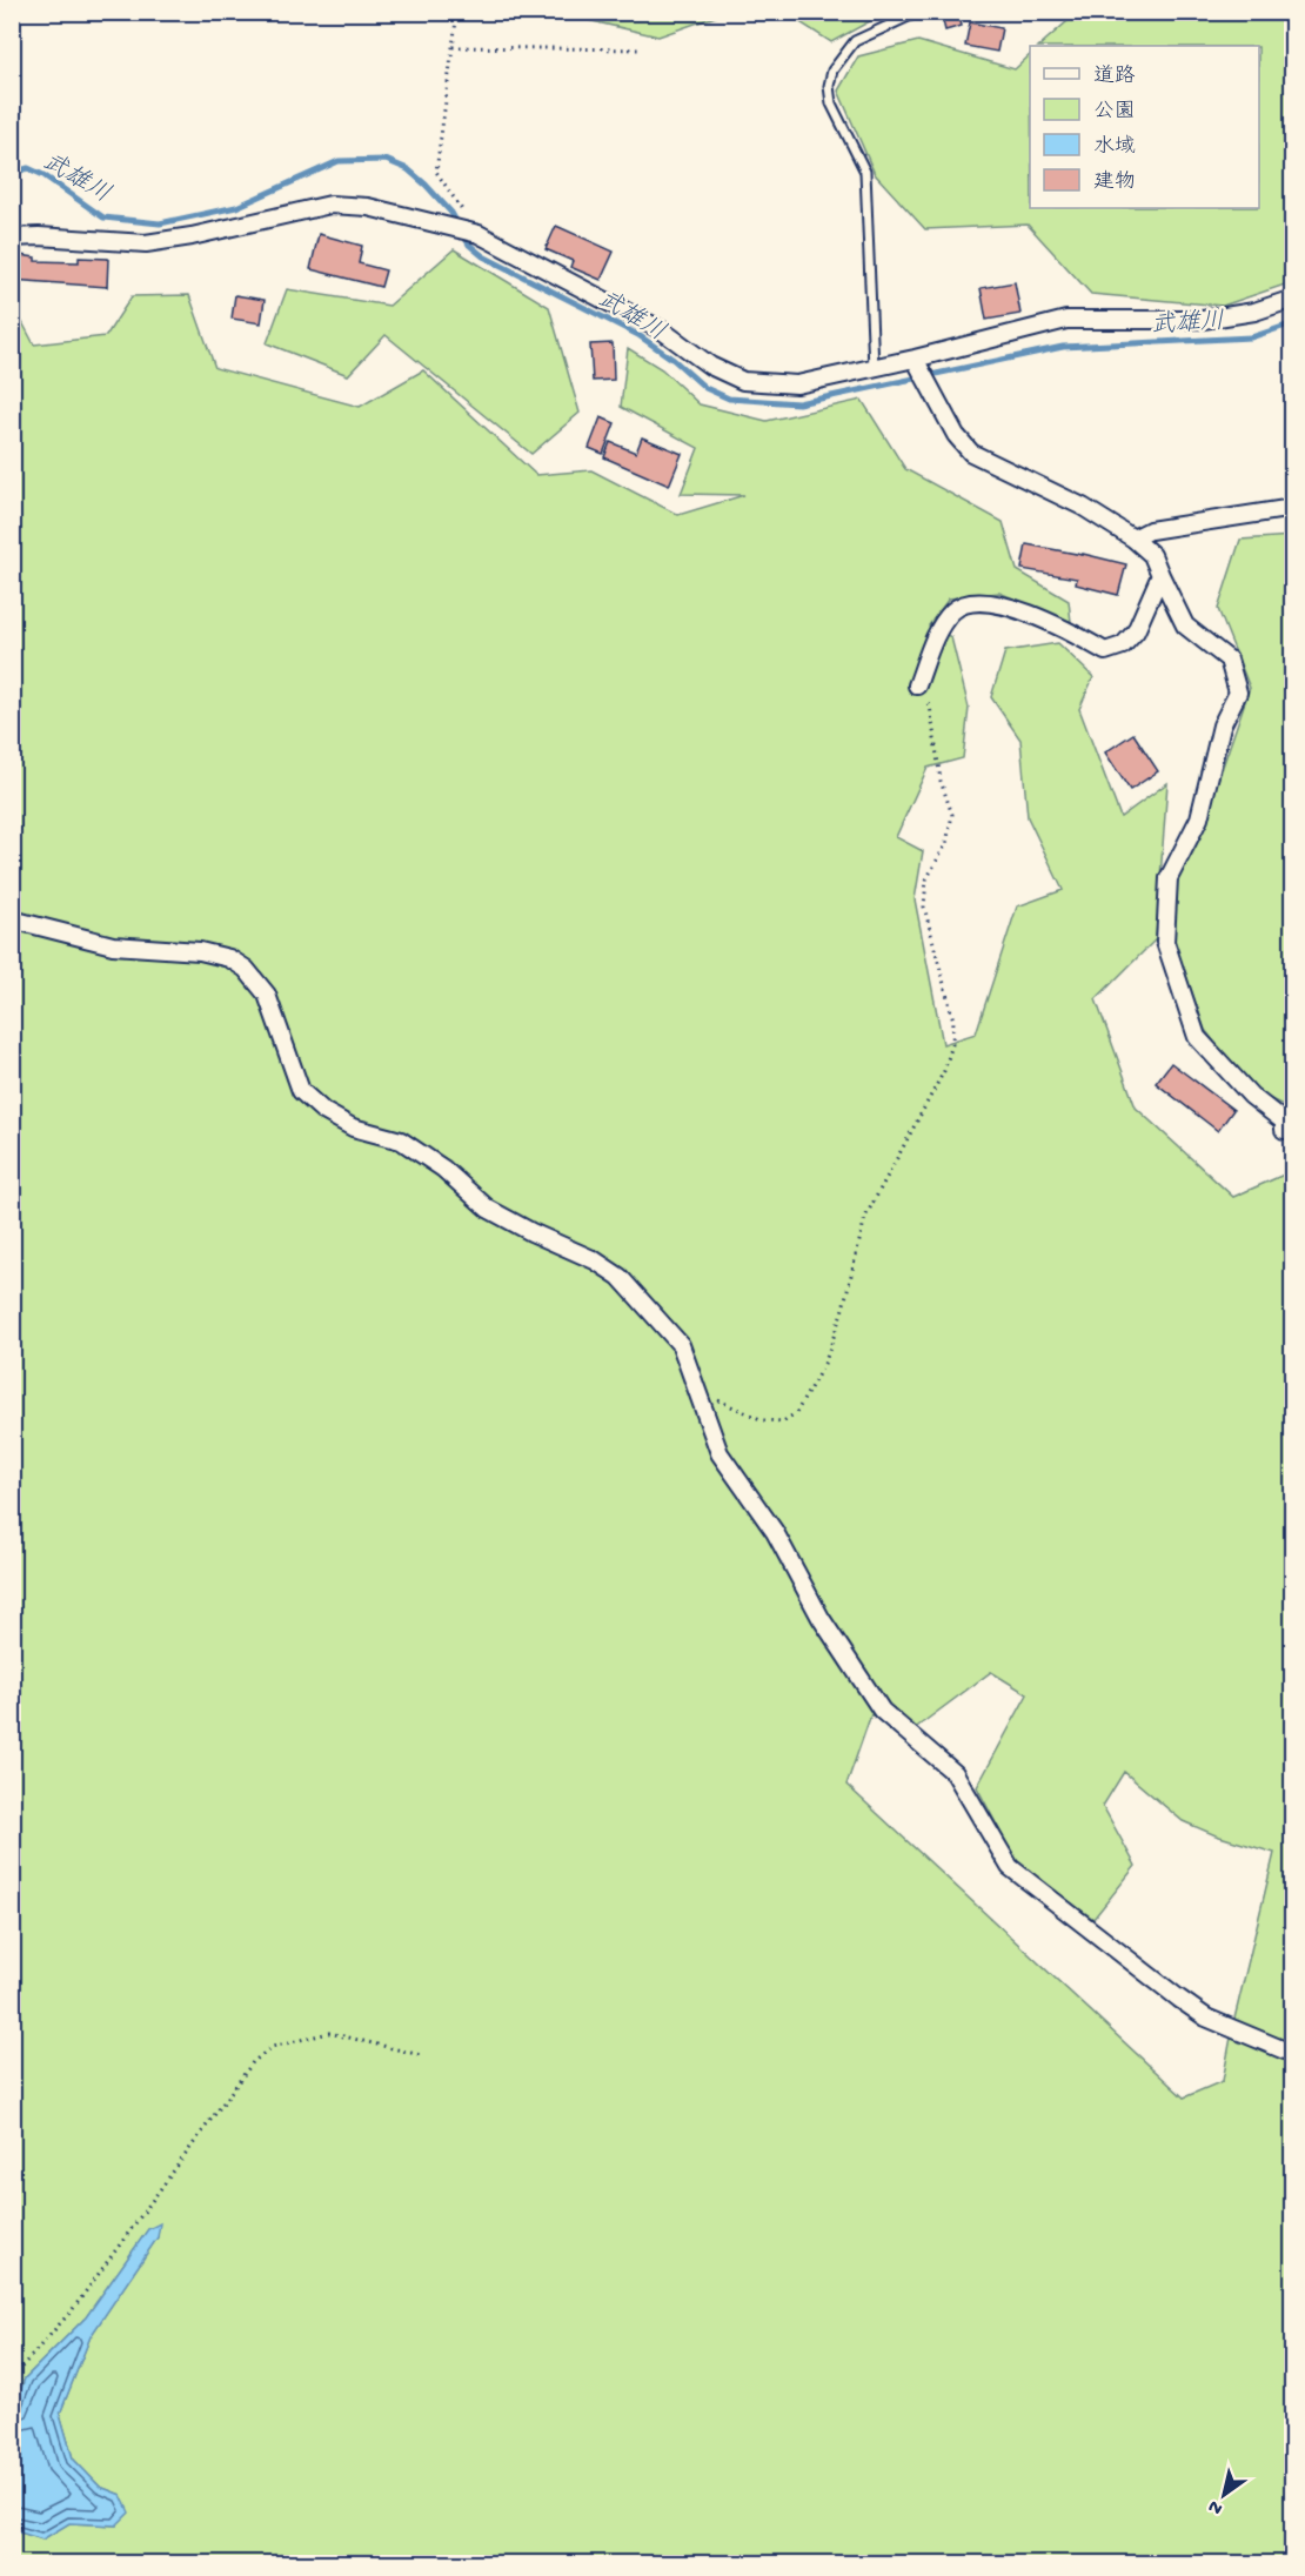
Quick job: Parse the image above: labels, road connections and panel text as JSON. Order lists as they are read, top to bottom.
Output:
{
  "water": ["武雄川"],
  "legend": [
    "道路",
    "公園",
    "水域",
    "建物"
  ],
  "north": "bottom left"
}
